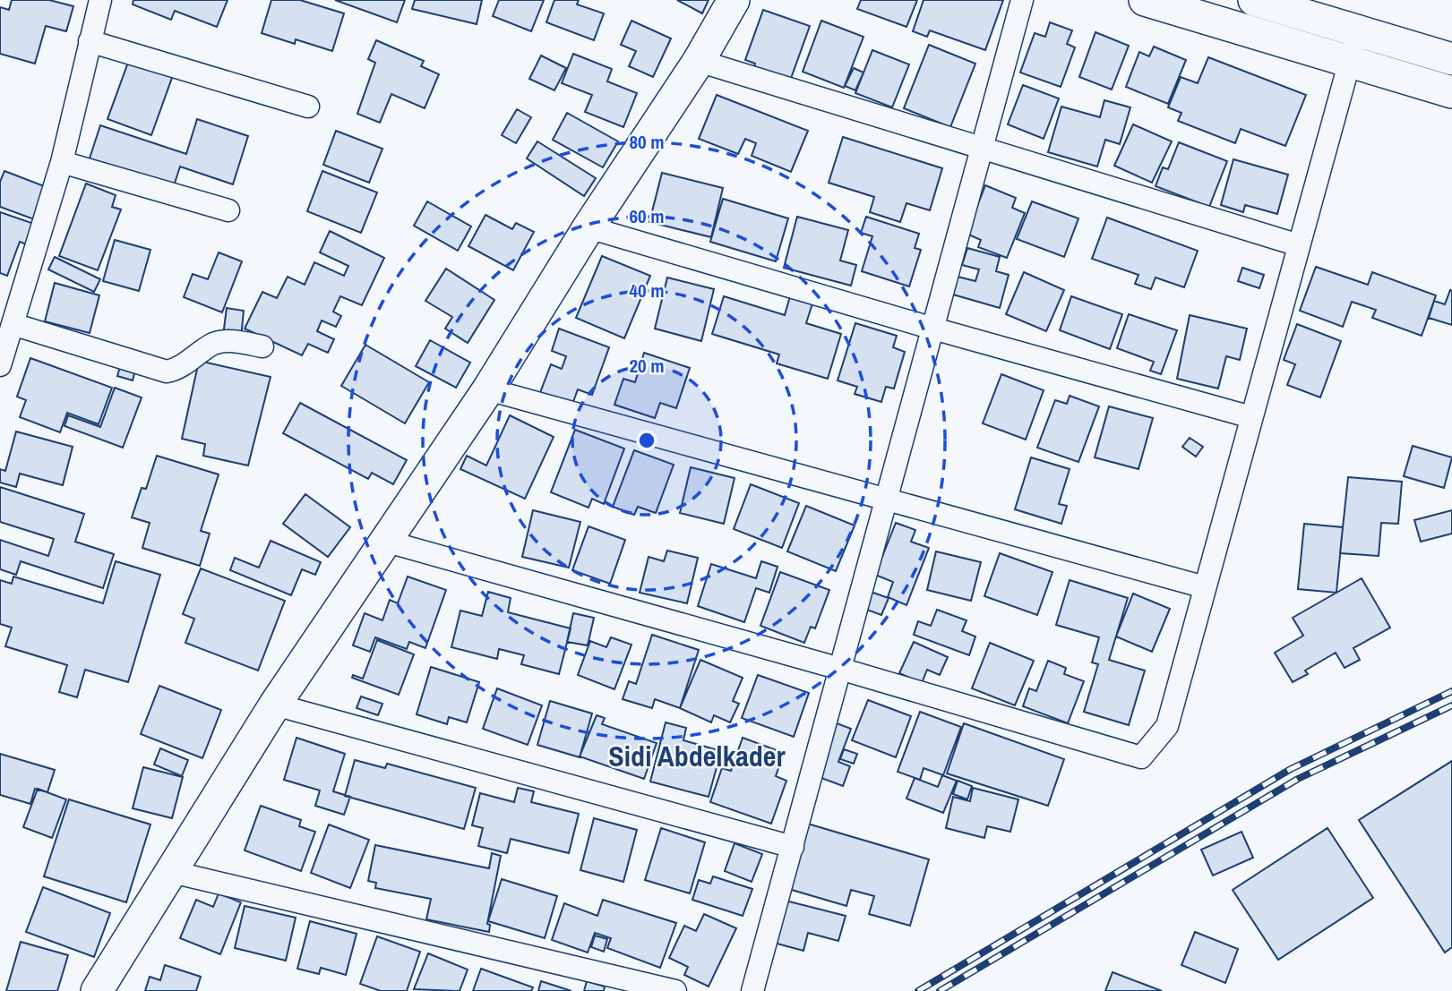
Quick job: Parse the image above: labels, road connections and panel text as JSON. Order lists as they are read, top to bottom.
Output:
{
  "districts": ["Sidi Abdelkader"],
  "rings": [
    "80 m",
    "60 m",
    "40 m",
    "20 m"
  ]
}
